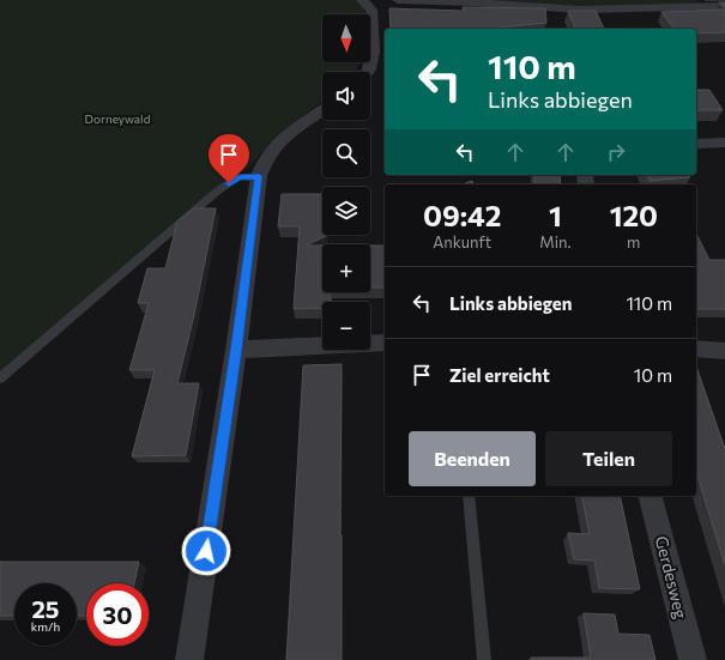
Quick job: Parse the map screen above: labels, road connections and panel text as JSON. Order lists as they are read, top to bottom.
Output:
{
  "streets": {
    "street": ["Gerdesweg"]
  },
  "parks": ["Dorneywald"],
  "north": "bottom",
  "page": {
    "map_buttons": ["+", "−"],
    "turn": ["110 m", "Links abbiegen"],
    "eta": [
      "09:42",
      "Ankunft",
      "1",
      "Min.",
      "120",
      "m"
    ],
    "list": [
      {
        "name": "Links abbiegen",
        "value": "110 m"
      },
      {
        "name": "Ziel erreicht",
        "value": "10 m"
      }
    ],
    "buttons": ["Beenden", "Teilen"],
    "speed": "25 km/h",
    "limit": "30"
  }
}
